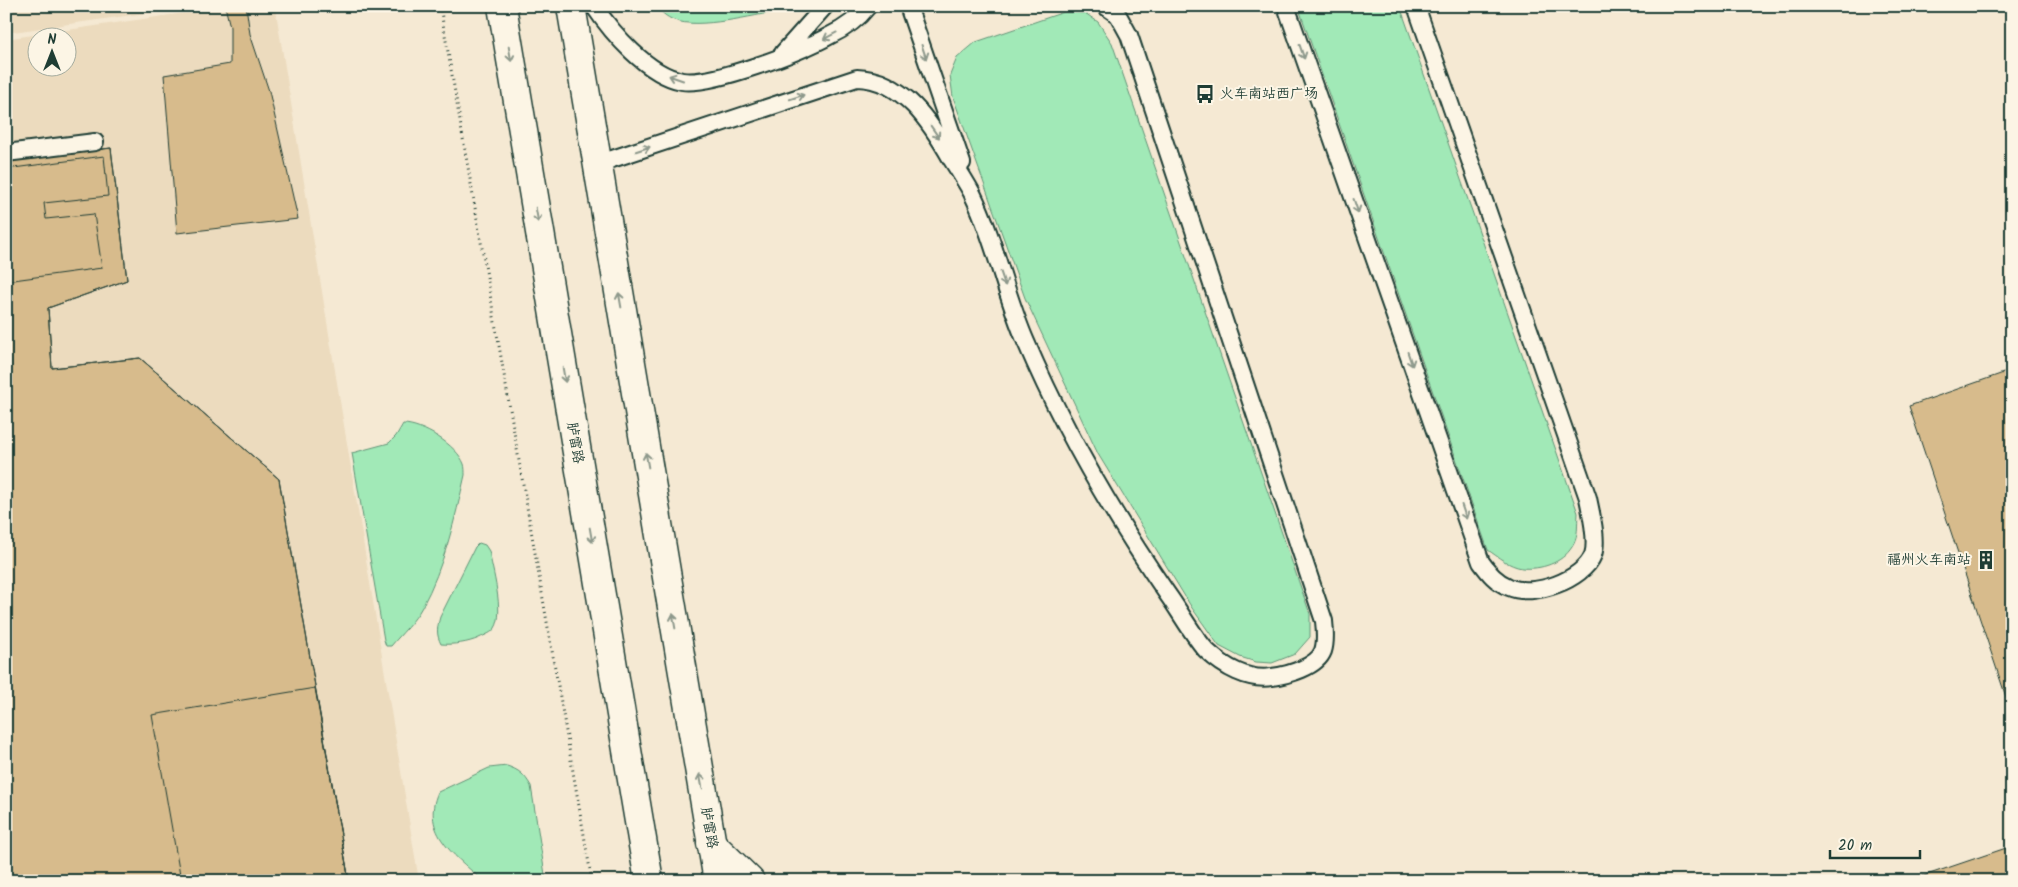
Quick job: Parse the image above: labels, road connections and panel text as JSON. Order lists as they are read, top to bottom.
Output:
{
  "streets": {
    "main road": ["胪雷路"]
  },
  "places": {
    "bus stop": ["火车南站西广场"],
    "building": ["福州火车南站"]
  },
  "scale_bar": "20 m",
  "north": "top"
}
